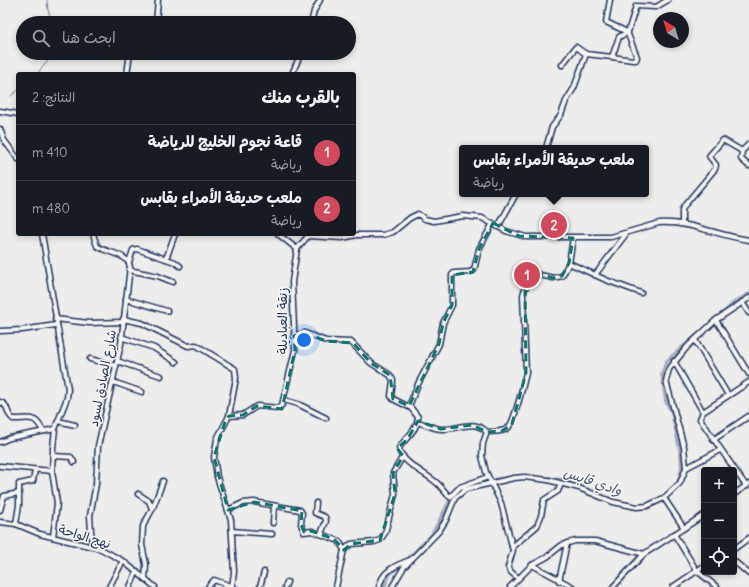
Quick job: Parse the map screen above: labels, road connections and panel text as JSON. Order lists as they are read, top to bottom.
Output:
{
  "streets": {
    "street": ["زنقة العباديلة", "شارع الصادق لسود", "نهج الواحة"]
  },
  "crossings": [
    ["شارع الصادق لسود", "نهج الواحة"]
  ],
  "water": ["وادي قابس"],
  "north": "top left",
  "page": {
    "search": "ابحث هنا",
    "heading": ["بالقرب منك", "النتائج: 2"],
    "list": [
      {
        "mark": "1",
        "name": "قاعة نجوم الخليج للرياضة",
        "note": "رياضة",
        "value": "410 m"
      },
      {
        "mark": "2",
        "name": "ملعب حديقة الأمراء بقابس",
        "note": "رياضة",
        "value": "480 m"
      }
    ],
    "popup": ["ملعب حديقة الأمراء بقابس", "رياضة"],
    "pins": ["2", "1"],
    "map_buttons": ["+", "−"]
  }
}
